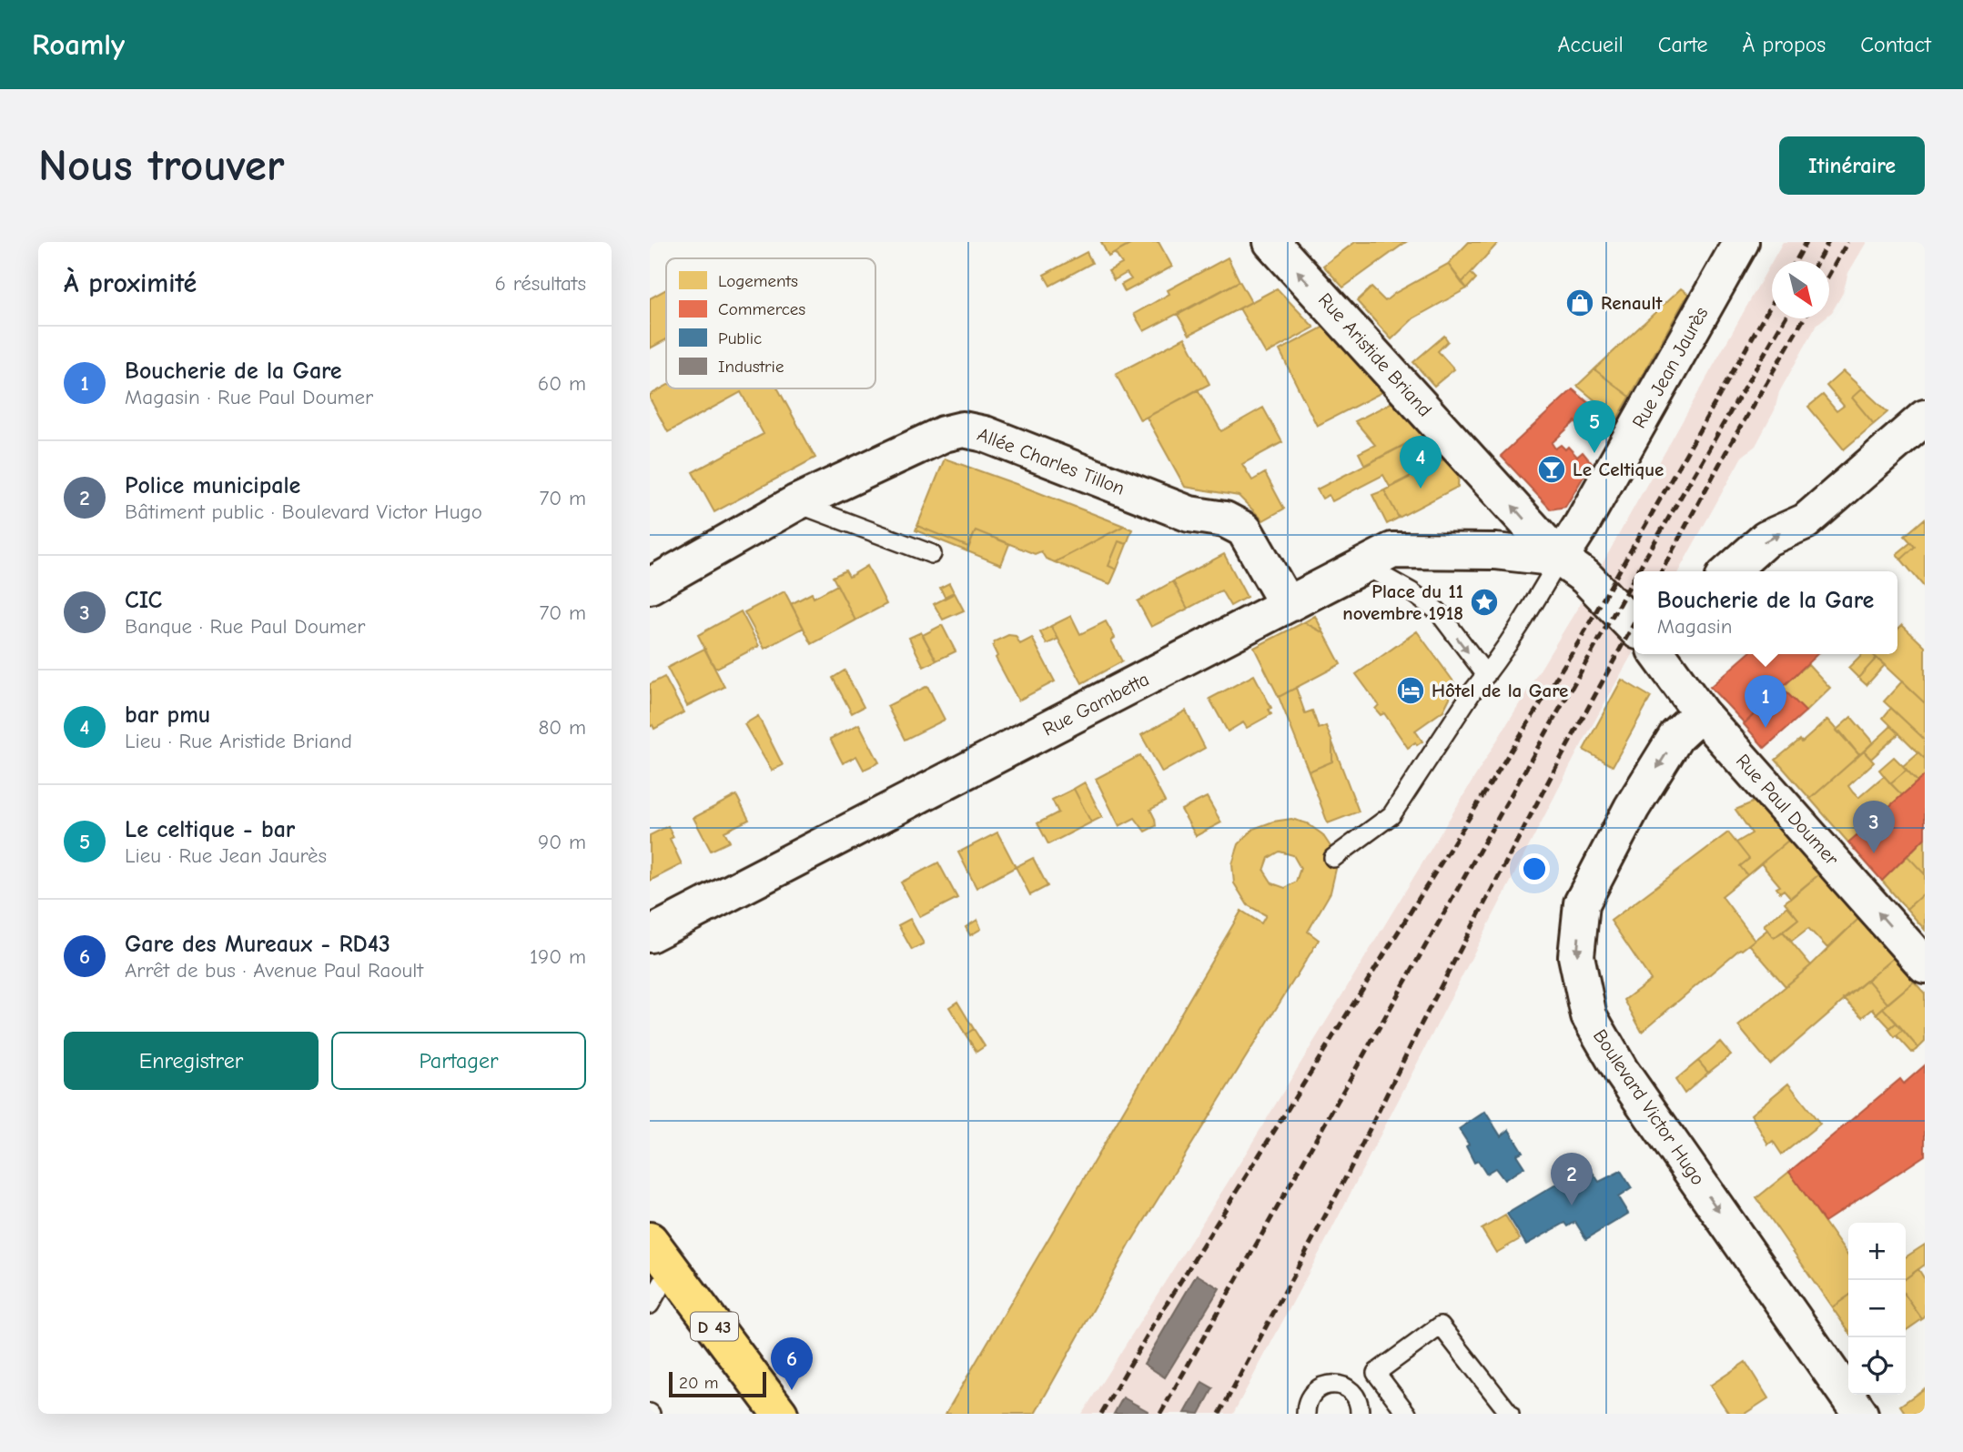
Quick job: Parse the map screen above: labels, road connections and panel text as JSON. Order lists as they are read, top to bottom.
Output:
{
  "streets": {
    "main road": ["D 43"],
    "street": [
      "Rue Aristide Briand",
      "Rue Jean Jaurès",
      "Allée Charles Tillon",
      "Rue Gambetta",
      "Rue Paul Doumer",
      "Boulevard Victor Hugo"
    ]
  },
  "crossings": [
    ["Rue Aristide Briand", "Rue Jean Jaurès"],
    ["Rue Aristide Briand", "Rue Gambetta"],
    ["Rue Jean Jaurès", "Rue Gambetta"],
    ["Allée Charles Tillon", "Rue Gambetta"],
    ["Rue Paul Doumer", "Boulevard Victor Hugo"]
  ],
  "one_way": ["Rue Aristide Briand", "Rue Paul Doumer", "Boulevard Victor Hugo"],
  "places": {
    "shop": ["Renault"],
    "bar": ["Le Celtique"],
    "place": ["Place du 11 novembre 1918"],
    "hotel": ["Hôtel de la Gare"]
  },
  "legend": [
    "Logements",
    "Commerces",
    "Public",
    "Industrie"
  ],
  "scale_bar": "20 m",
  "north": "bottom right",
  "page": {
    "header": "Roamly",
    "nav": [
      "Accueil",
      "Carte",
      "À propos",
      "Contact"
    ],
    "buttons": [
      "Itinéraire",
      ["Enregistrer", "Partager"]
    ],
    "title": "Nous trouver",
    "heading": ["À proximité", "6 résultats"],
    "list": [
      {
        "mark": "1",
        "name": "Boucherie de la Gare",
        "note": "Magasin · Rue Paul Doumer",
        "value": "60 m"
      },
      {
        "mark": "2",
        "name": "Police municipale",
        "note": "Bâtiment public · Boulevard Victor Hugo",
        "value": "70 m"
      },
      {
        "mark": "3",
        "name": "CIC",
        "note": "Banque · Rue Paul Doumer",
        "value": "70 m"
      },
      {
        "mark": "4",
        "name": "bar pmu",
        "note": "Lieu · Rue Aristide Briand",
        "value": "80 m"
      },
      {
        "mark": "5",
        "name": "Le celtique - bar",
        "note": "Lieu · Rue Jean Jaurès",
        "value": "90 m"
      },
      {
        "mark": "6",
        "name": "Gare des Mureaux - RD43",
        "note": "Arrêt de bus · Avenue Paul Raoult",
        "value": "190 m"
      }
    ],
    "pins": [
      "5",
      "4",
      "1",
      "3",
      "2",
      "6"
    ],
    "popup": ["Boucherie de la Gare", "Magasin"],
    "map_buttons": ["+", "−"],
    "scale": "20 m"
  }
}
